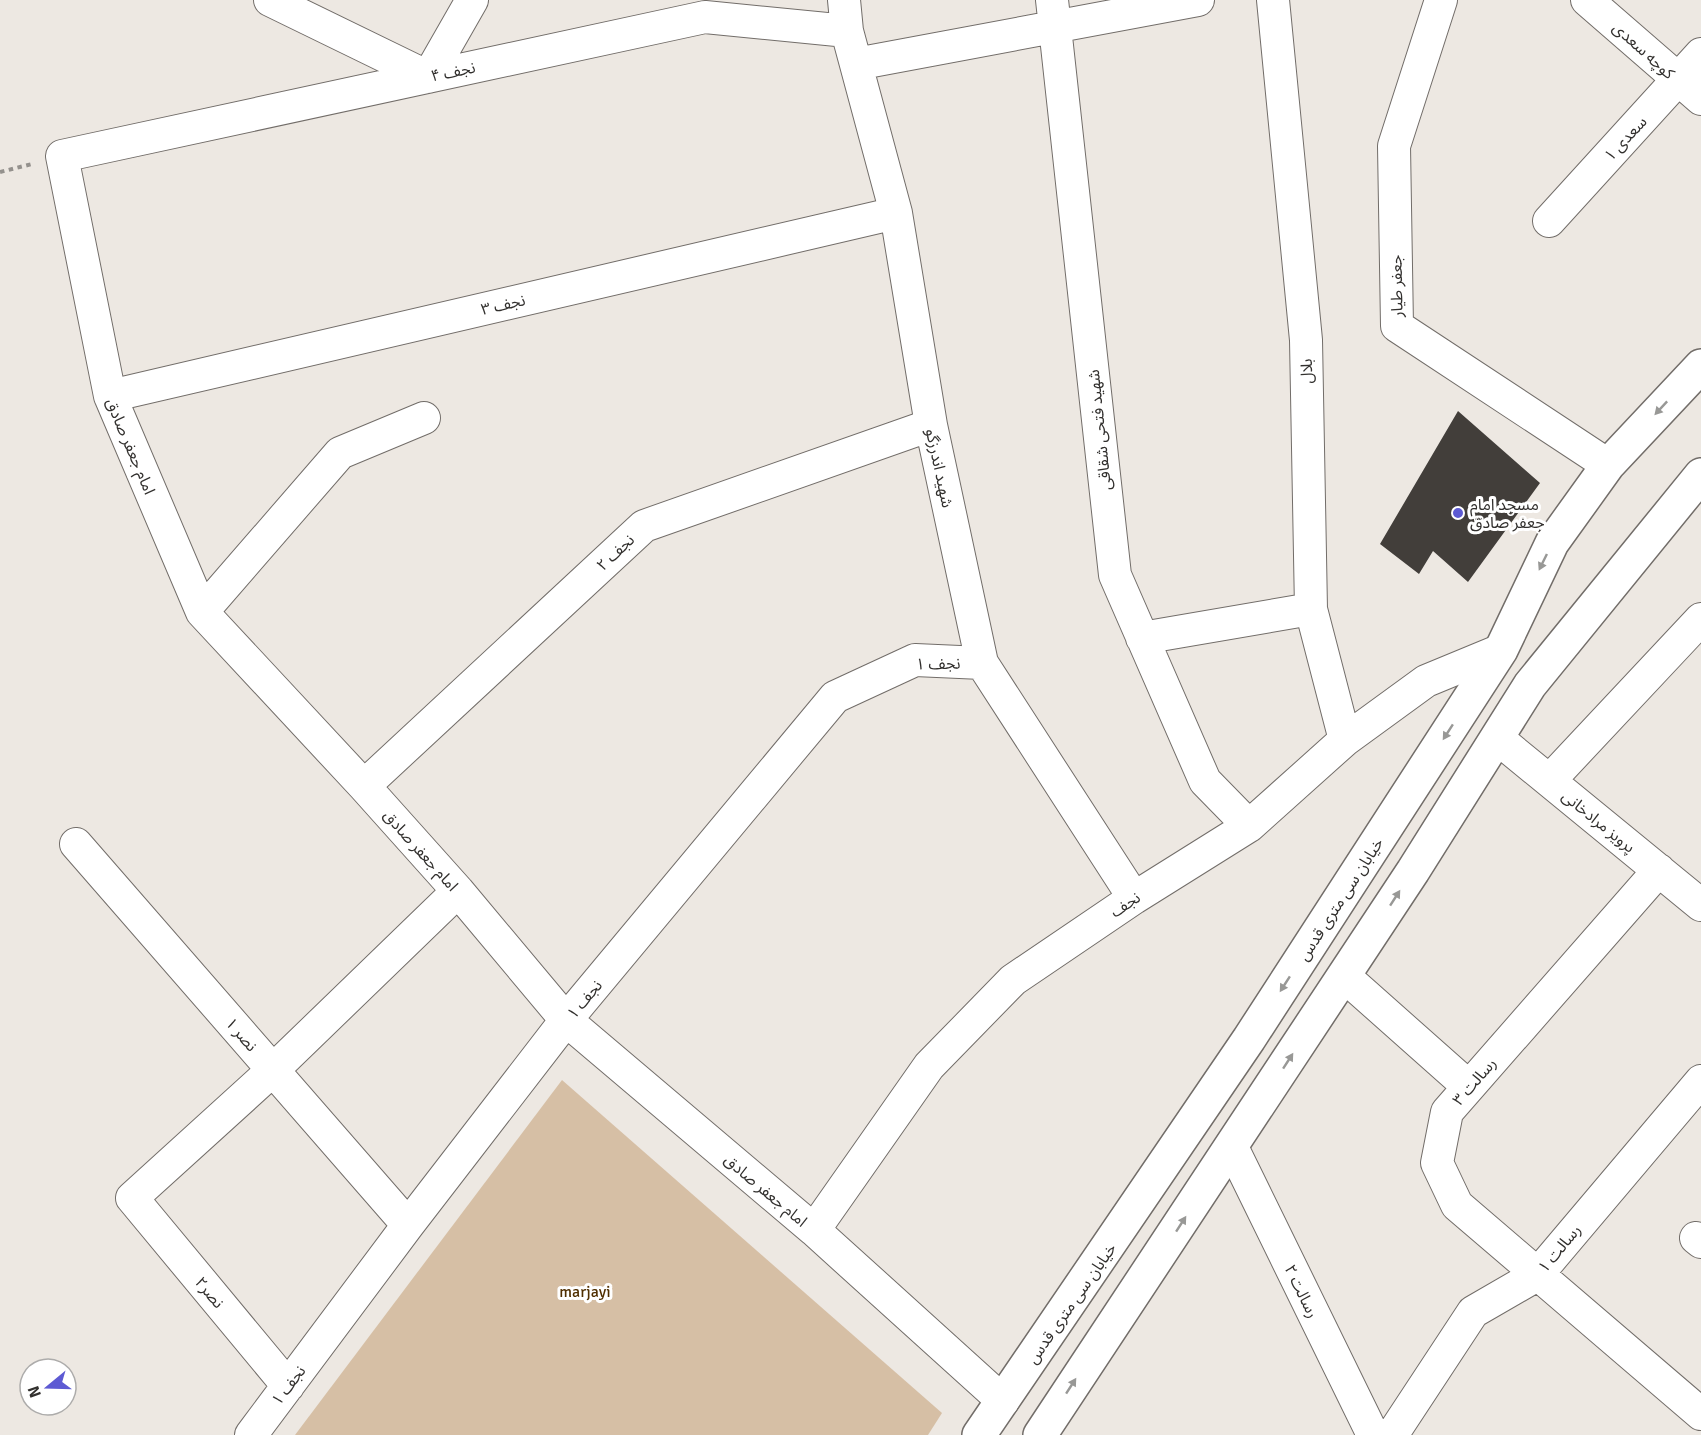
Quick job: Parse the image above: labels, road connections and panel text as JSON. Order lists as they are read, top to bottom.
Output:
{
  "streets": {
    "main road": ["خیابان سی متری قدس"],
    "street": [
      "کوچه سعدی",
      "نجف ۴",
      "سعدی ۱",
      "جعفر طیار",
      "نجف ۳",
      "بلال",
      "شهید فتحی شقاقی",
      "امام جعفر صادق",
      "شهید اندرزگو",
      "نجف ۲",
      "نجف ۱",
      "پرویز مرادخانی",
      "نجف",
      "نصر ۱",
      "رسالت ۳",
      "رسالت ۱",
      "رسالت ۲",
      "نصر۲"
    ]
  },
  "crossings": [
    ["کوچه سعدی", "سعدی ۱"],
    ["نجف ۴", "امام جعفر صادق"],
    ["نجف ۴", "شهید اندرزگو"],
    ["جعفر طیار", "خیابان سی متری قدس"],
    ["نجف ۳", "امام جعفر صادق"],
    ["نجف ۳", "شهید اندرزگو"],
    ["بلال", "نجف"],
    ["شهید فتحی شقاقی", "نجف"],
    ["امام جعفر صادق", "نجف ۲"],
    ["امام جعفر صادق", "نجف ۱"],
    ["امام جعفر صادق", "خیابان سی متری قدس"],
    ["امام جعفر صادق", "نجف"],
    ["شهید اندرزگو", "نجف ۲"],
    ["شهید اندرزگو", "نجف ۱"],
    ["شهید اندرزگو", "نجف"],
    ["نجف ۱", "نصر ۱"],
    ["نجف ۱", "نصر۲"],
    ["پرویز مرادخانی", "رسالت ۳"],
    ["خیابان سی متری قدس", "نجف"],
    ["نصر ۱", "نصر۲"],
    ["رسالت ۳", "رسالت ۱"]
  ],
  "parks": ["marjayi"],
  "places": ["مسجد امام جعفر صادق"],
  "north": "left"
}
